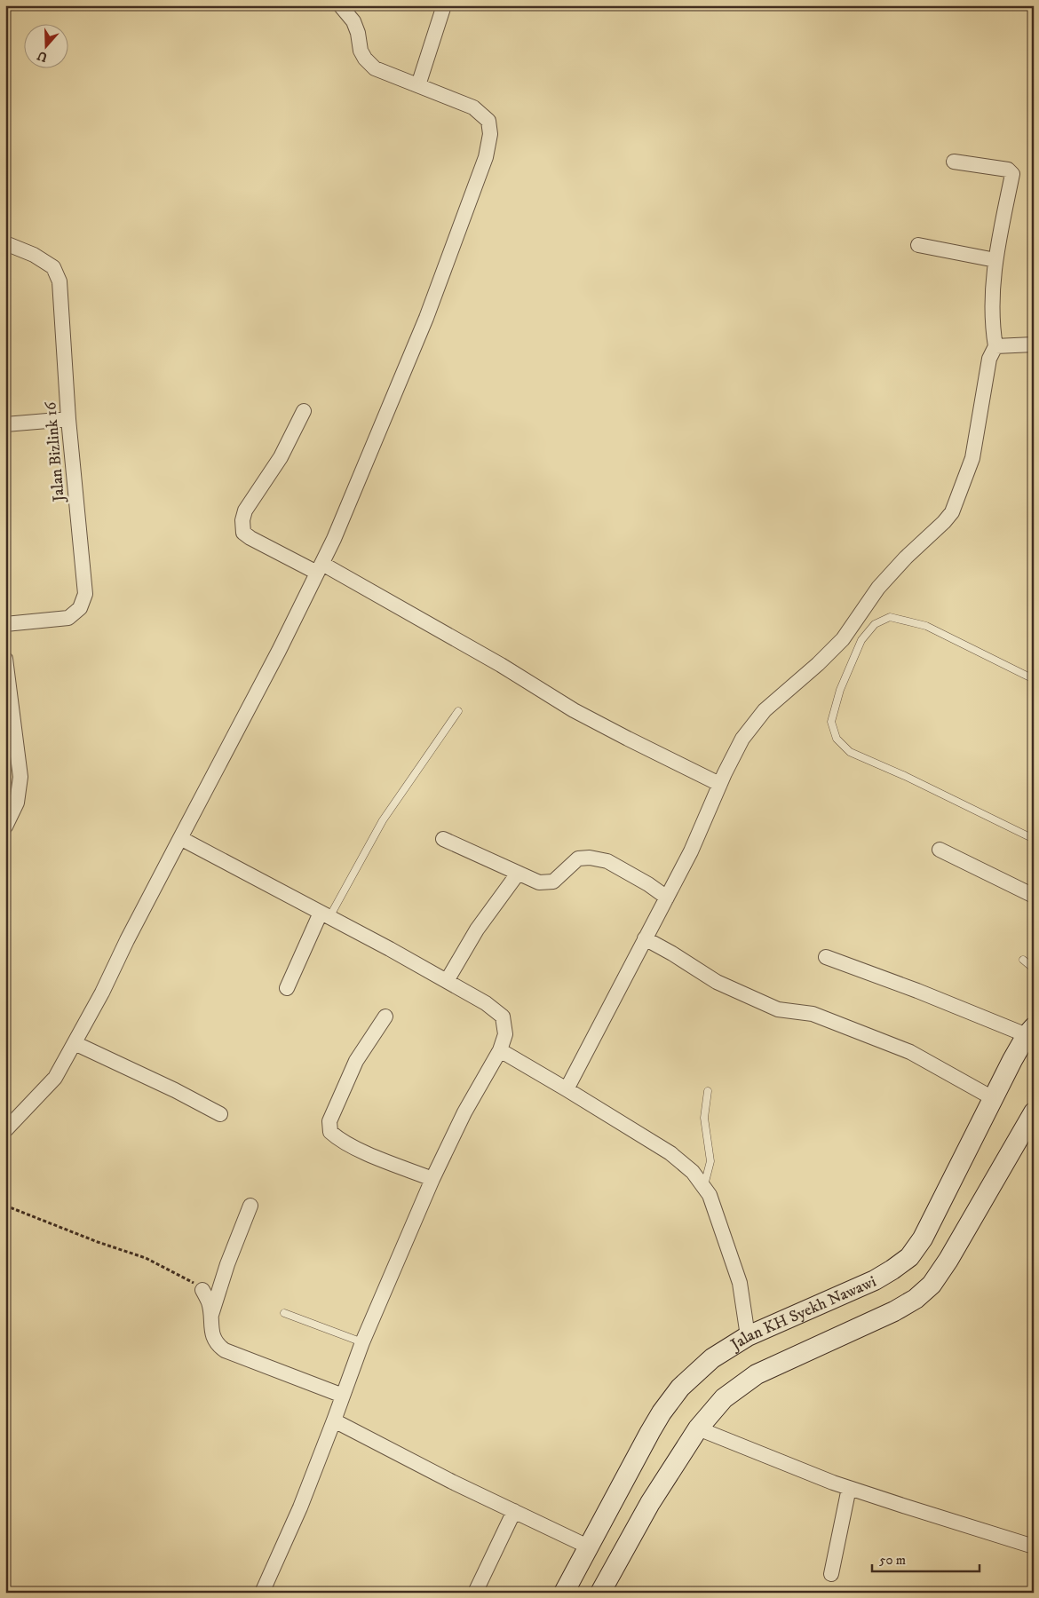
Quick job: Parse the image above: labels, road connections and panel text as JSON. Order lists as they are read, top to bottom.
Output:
{
  "streets": {
    "main road": ["Jalan KH Syekh Nawawi"],
    "street": ["Jalan Bizlink 16"]
  },
  "scale_bar": "50 m",
  "north": "bottom"
}
